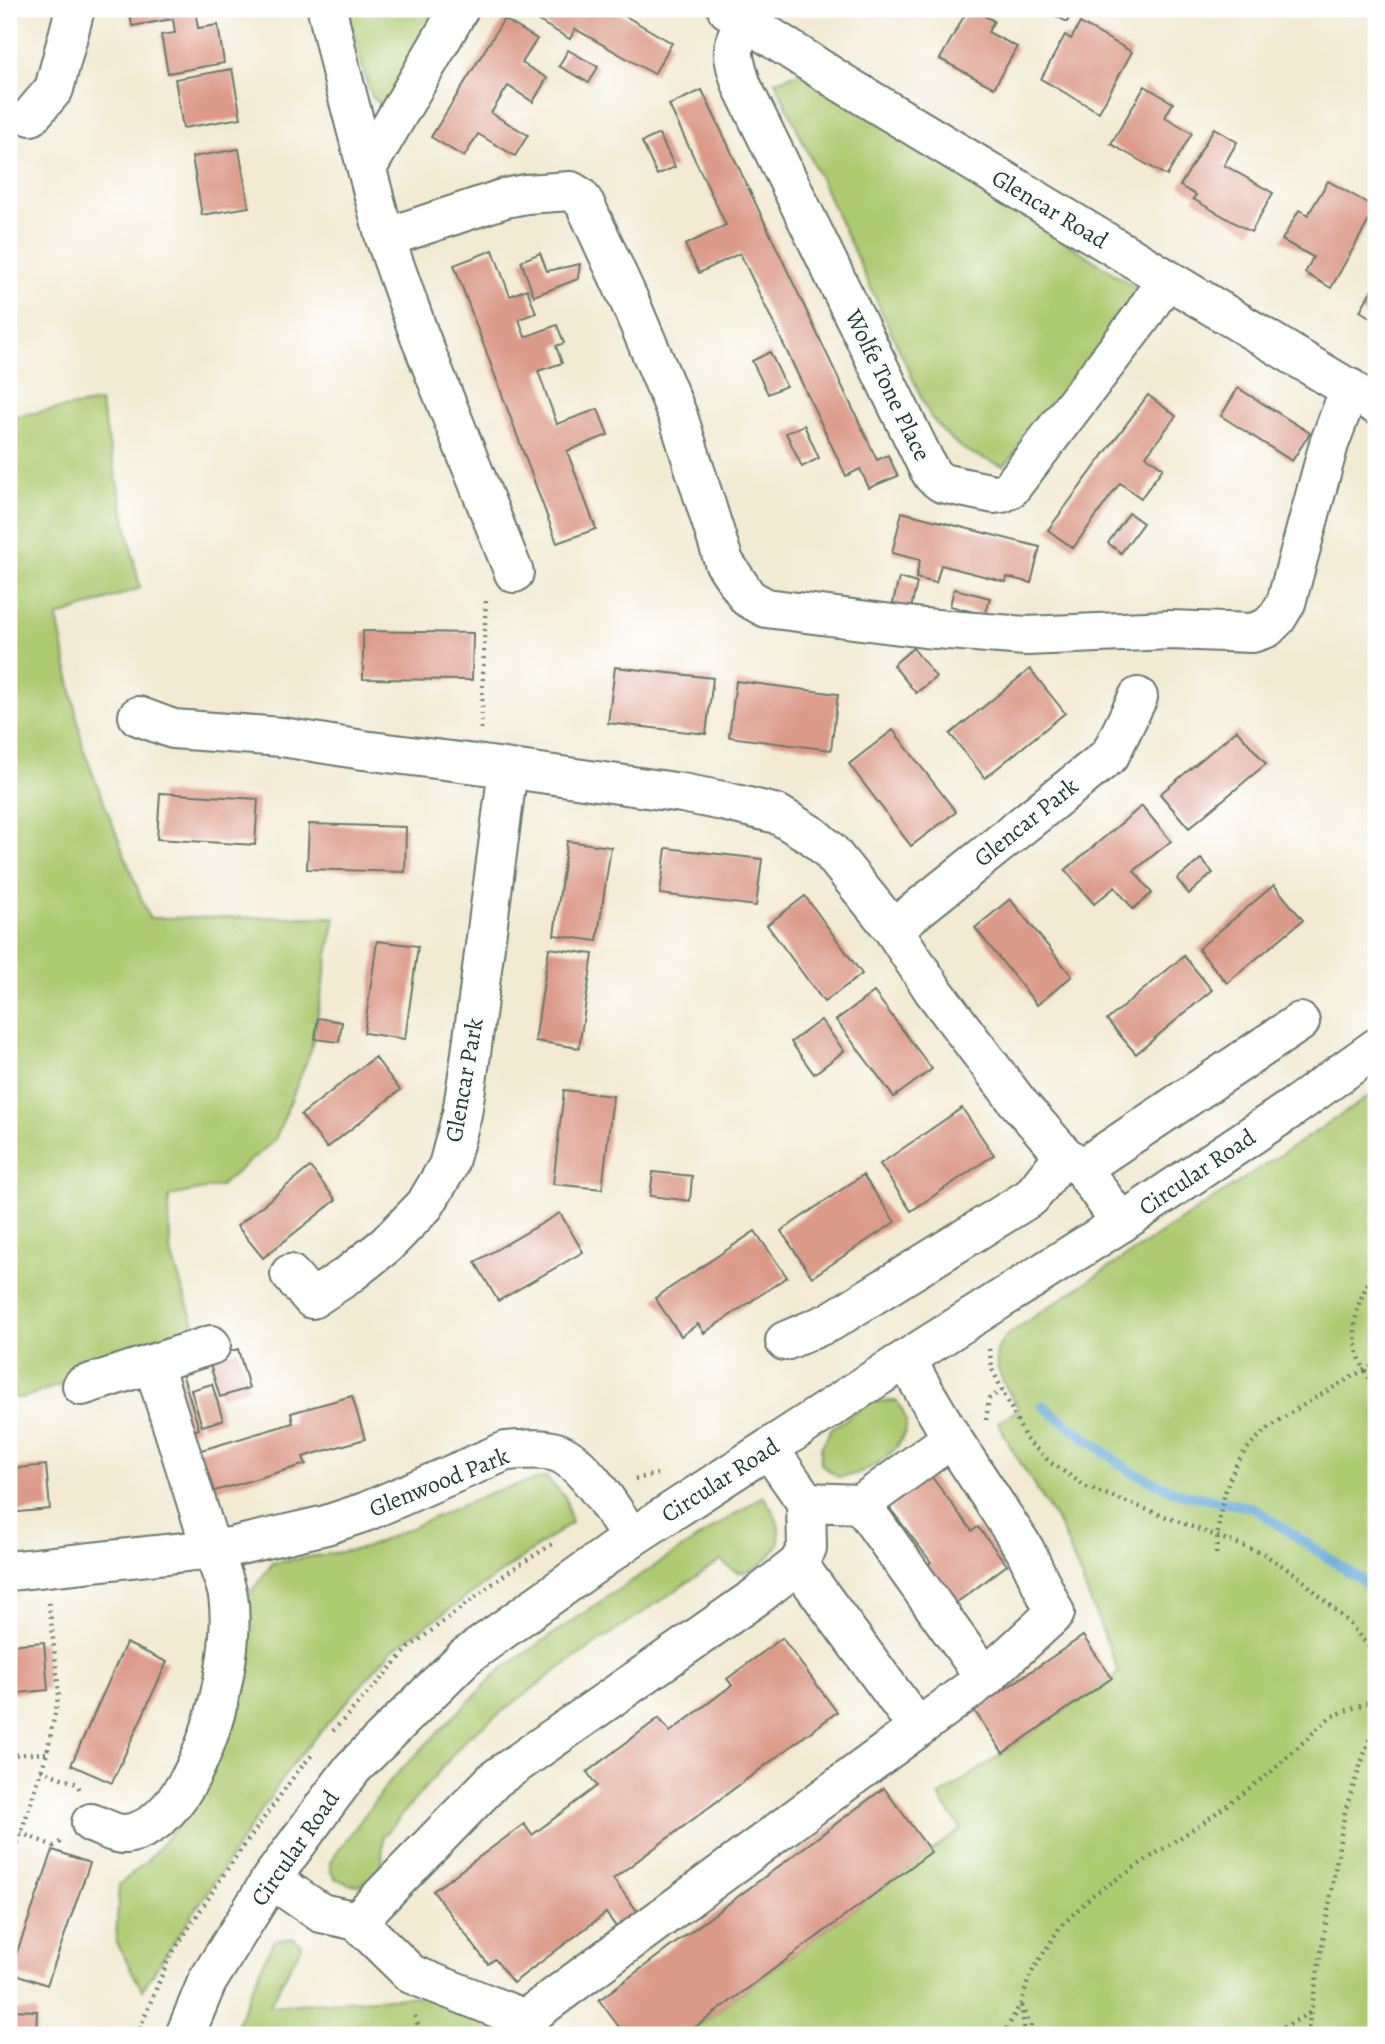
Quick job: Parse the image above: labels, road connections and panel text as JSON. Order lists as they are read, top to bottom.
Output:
{
  "streets": {
    "street": [
      "Glencar Road",
      "Wolfe Tone Place",
      "Glencar Park",
      "Circular Road",
      "Glenwood Park"
    ]
  },
  "crossings": [
    ["Glencar Road", "Wolfe Tone Place"],
    ["Circular Road", "Glenwood Park"]
  ]
}
